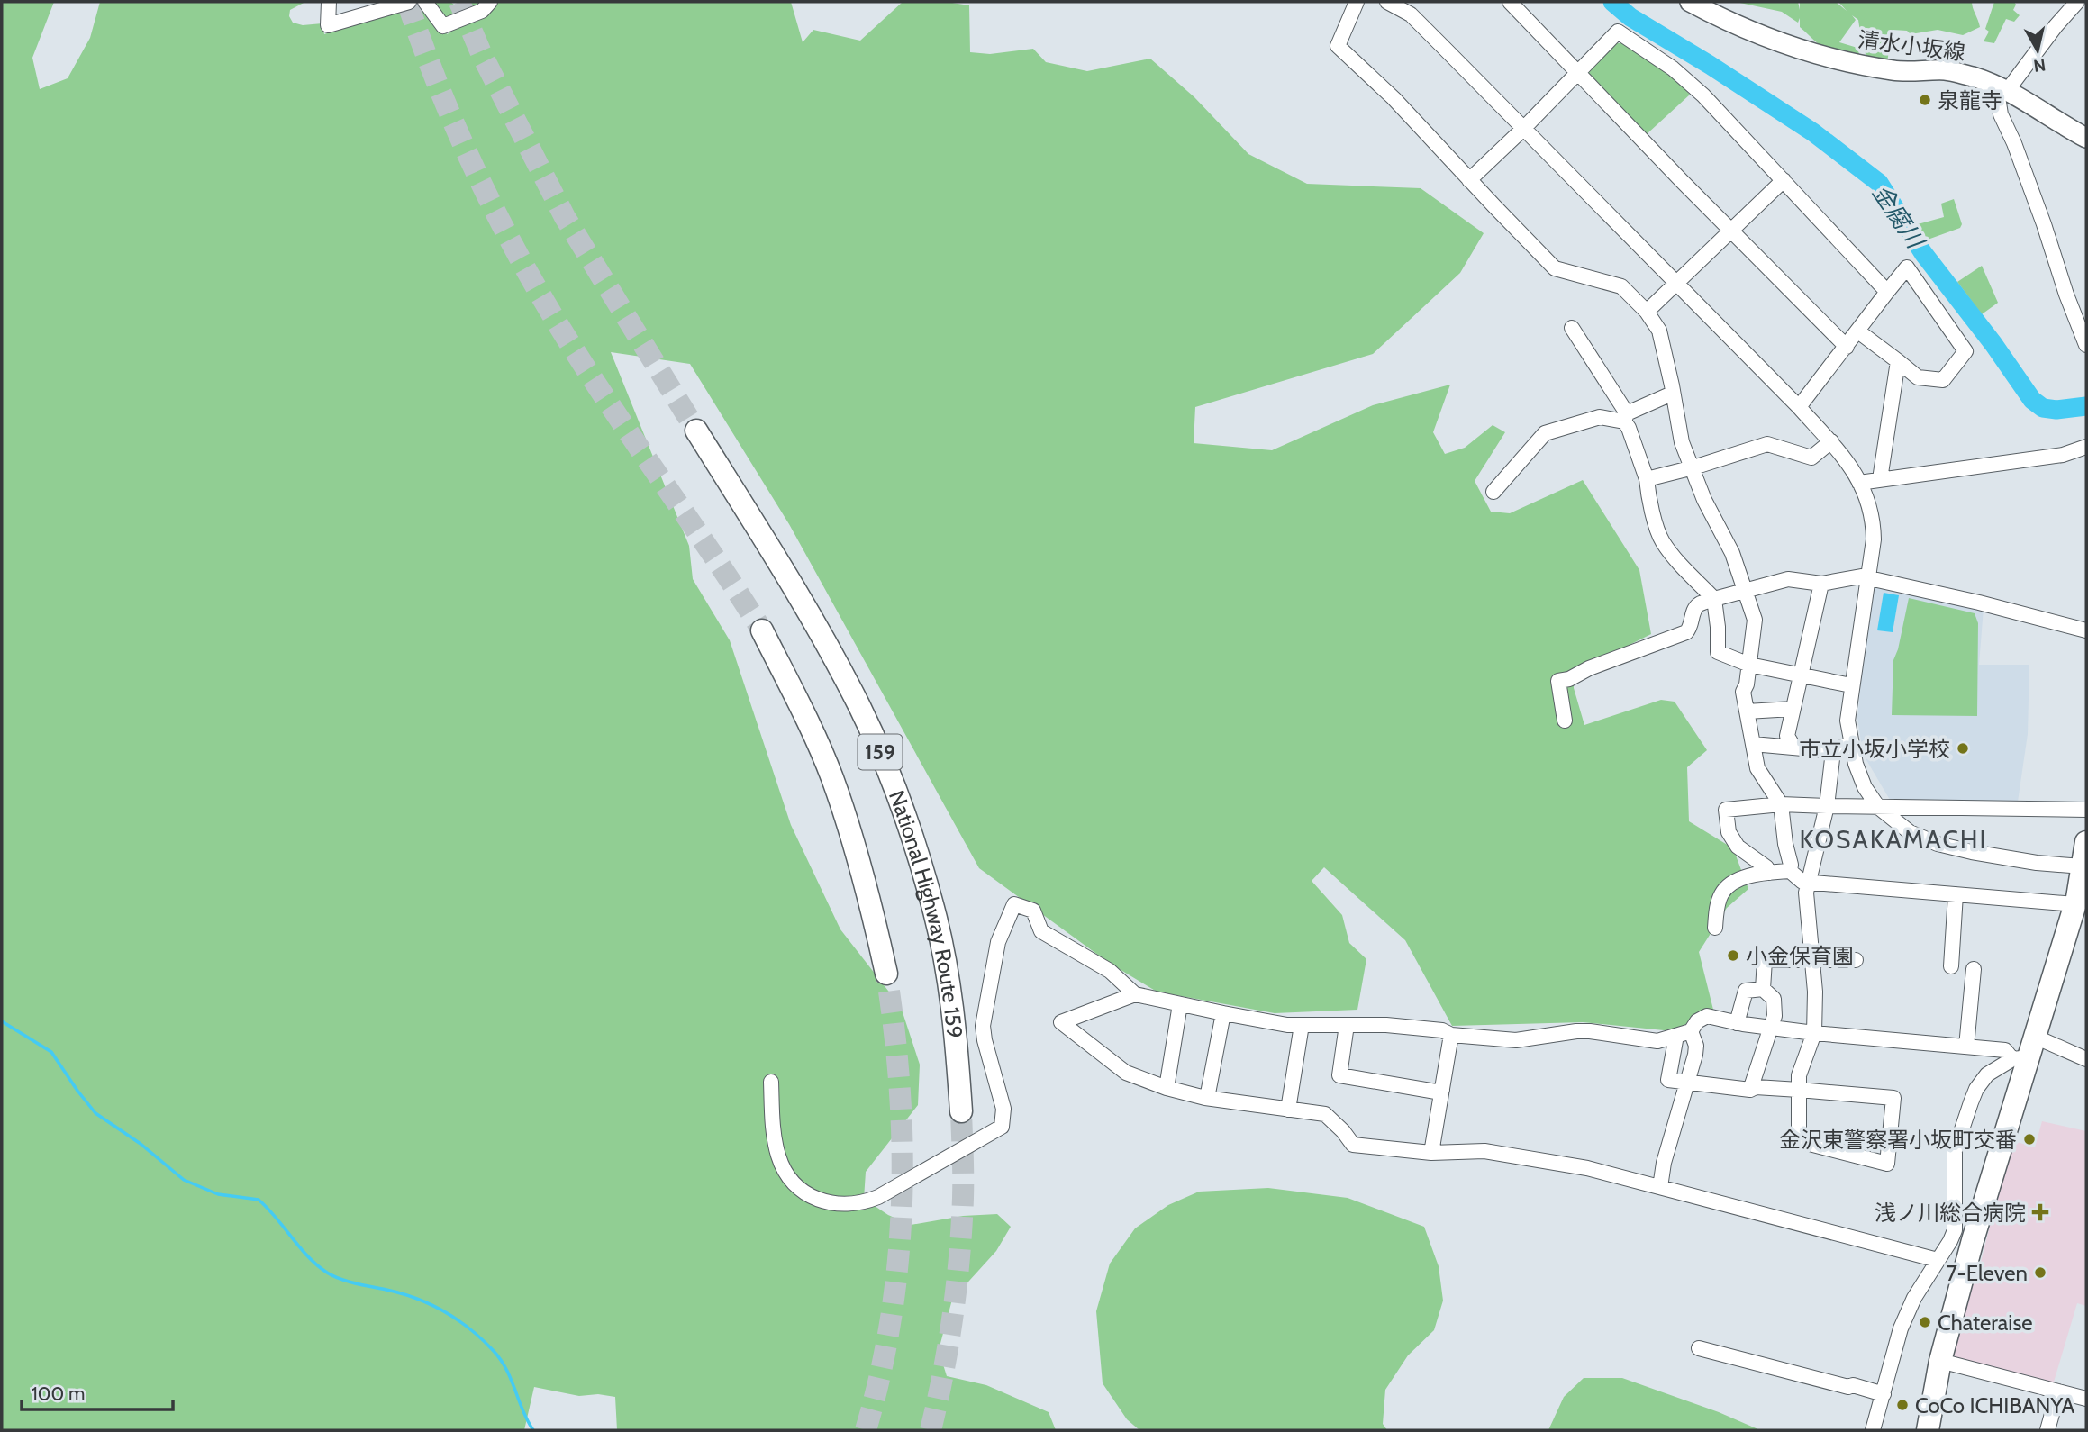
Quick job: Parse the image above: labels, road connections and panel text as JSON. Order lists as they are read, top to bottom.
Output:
{
  "streets": {
    "highway": ["159", "National Highway Route 159"],
    "main road": ["清水小坂線"]
  },
  "districts": ["KOSAKAMACHI"],
  "water": ["金腐川"],
  "places": {
    "other": [
      "泉龍寺",
      "市立小坂小学校",
      "小金保育園",
      "金沢東警察署小坂町交番",
      "7-Eleven",
      "Chateraise",
      "CoCo ICHIBANYA"
    ],
    "health": ["浅ノ川総合病院"]
  },
  "scale_bar": "100 m",
  "north": "bottom"
}
